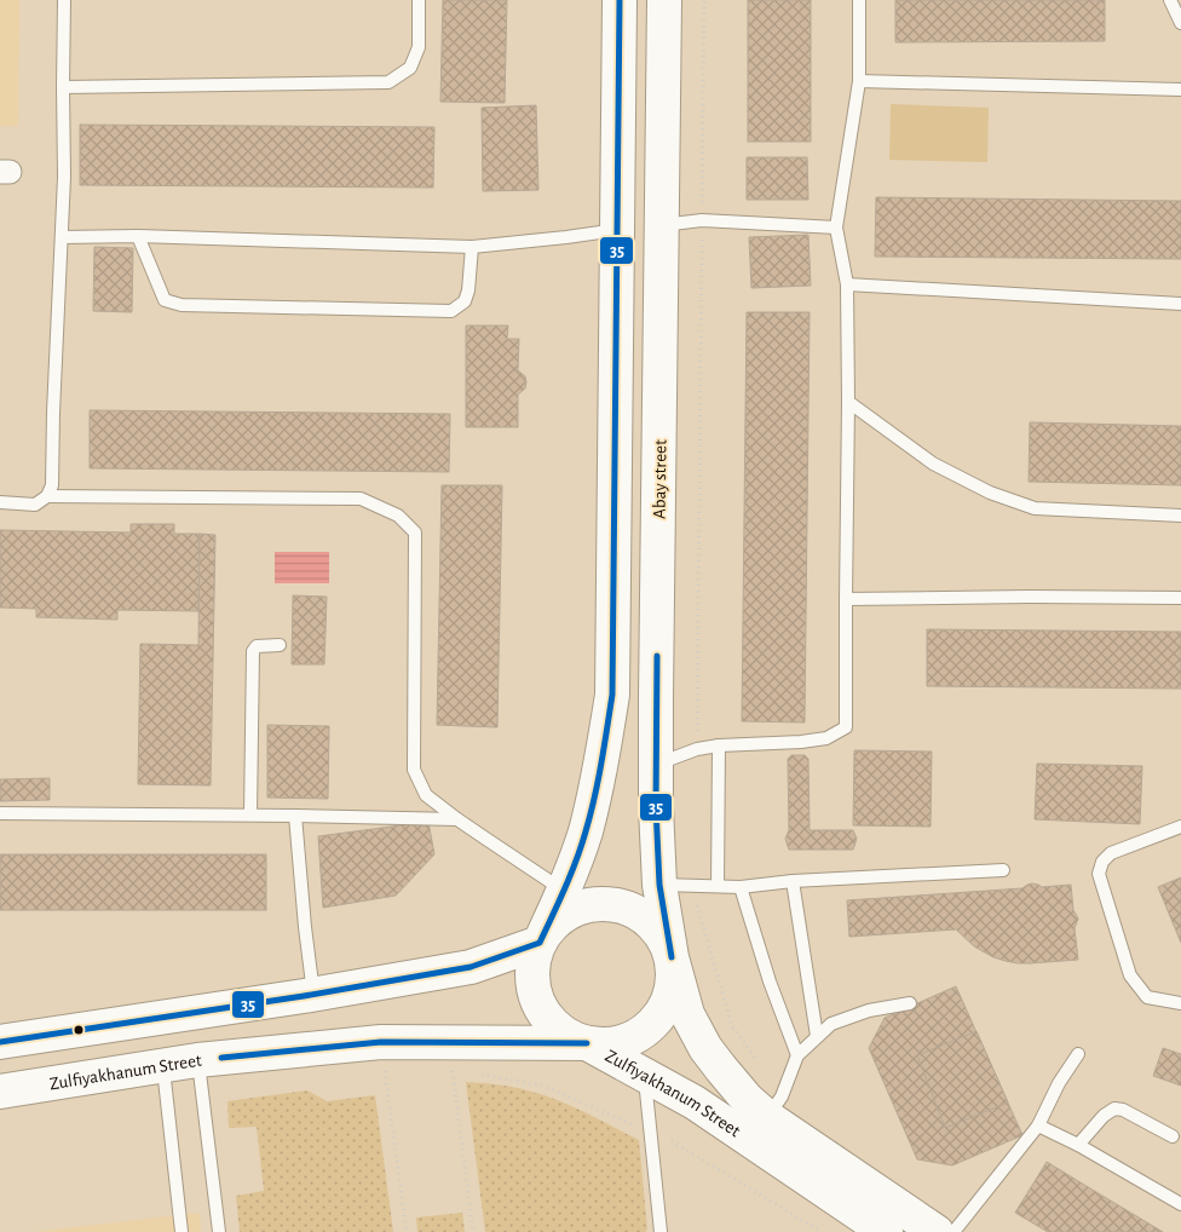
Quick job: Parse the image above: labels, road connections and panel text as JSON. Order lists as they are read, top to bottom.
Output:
{
  "streets": {
    "main road": ["Abay street", "Zulfiyakhanum Street"]
  },
  "crossings": [
    ["Abay street", "Zulfiyakhanum Street"]
  ],
  "lines": ["transit line 35"]
}
